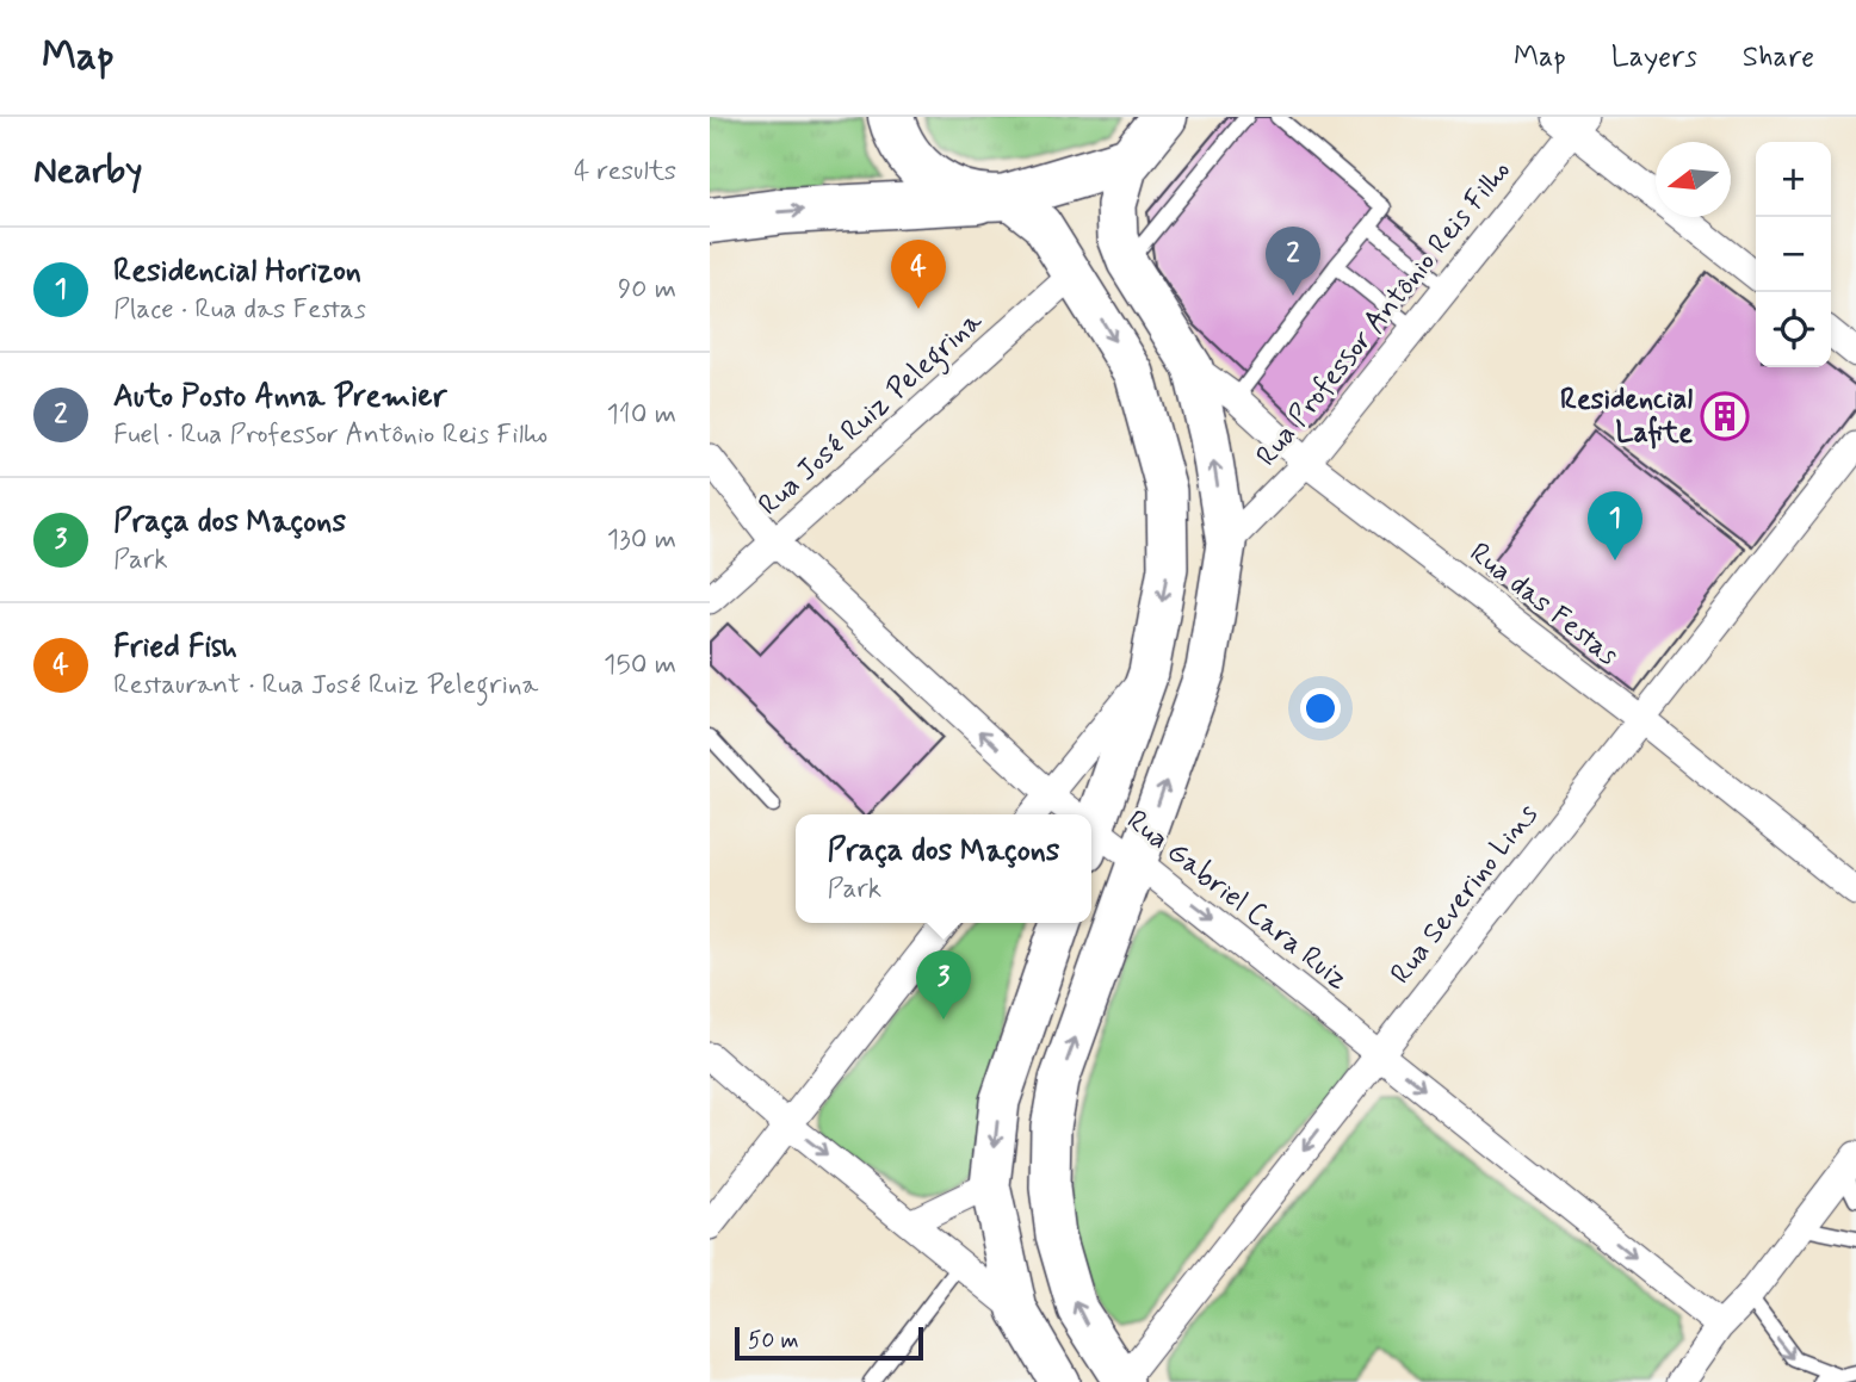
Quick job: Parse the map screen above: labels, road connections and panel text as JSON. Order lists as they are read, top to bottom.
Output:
{
  "streets": {
    "street": [
      "Rua Professor Antônio Reis Filho",
      "Rua José Ruiz Pelegrina",
      "Rua das Festas",
      "Rua Severino Lins",
      "Rua Gabriel Cara Ruiz"
    ]
  },
  "crossings": [
    ["Rua Professor Antônio Reis Filho", "Rua das Festas"],
    ["Rua José Ruiz Pelegrina", "Rua Gabriel Cara Ruiz"],
    ["Rua das Festas", "Rua Severino Lins"],
    ["Rua Severino Lins", "Rua Gabriel Cara Ruiz"]
  ],
  "one_way": ["Rua Severino Lins"],
  "places": {
    "building": ["Residencial Lafite"]
  },
  "scale_bar": "50 m",
  "north": "left",
  "page": {
    "header": "Map",
    "nav": ["Map", "Layers", "Share"],
    "heading": ["Nearby", "4 results"],
    "map_buttons": ["+", "−"],
    "list": [
      {
        "mark": "1",
        "name": "Residencial Horizon",
        "note": "Place · Rua das Festas",
        "value": "90 m"
      },
      {
        "mark": "2",
        "name": "Auto Posto Anna Premier",
        "note": "Fuel · Rua Professor Antônio Reis Filho",
        "value": "110 m"
      },
      {
        "mark": "3",
        "name": "Praça dos Maçons",
        "note": "Park",
        "value": "130 m"
      },
      {
        "mark": "4",
        "name": "Fried Fish",
        "note": "Restaurant · Rua José Ruiz Pelegrina",
        "value": "150 m"
      }
    ],
    "pins": [
      "2",
      "4",
      "1",
      "3"
    ],
    "popup": ["Praça dos Maçons", "Park"],
    "scale": "50 m"
  }
}
